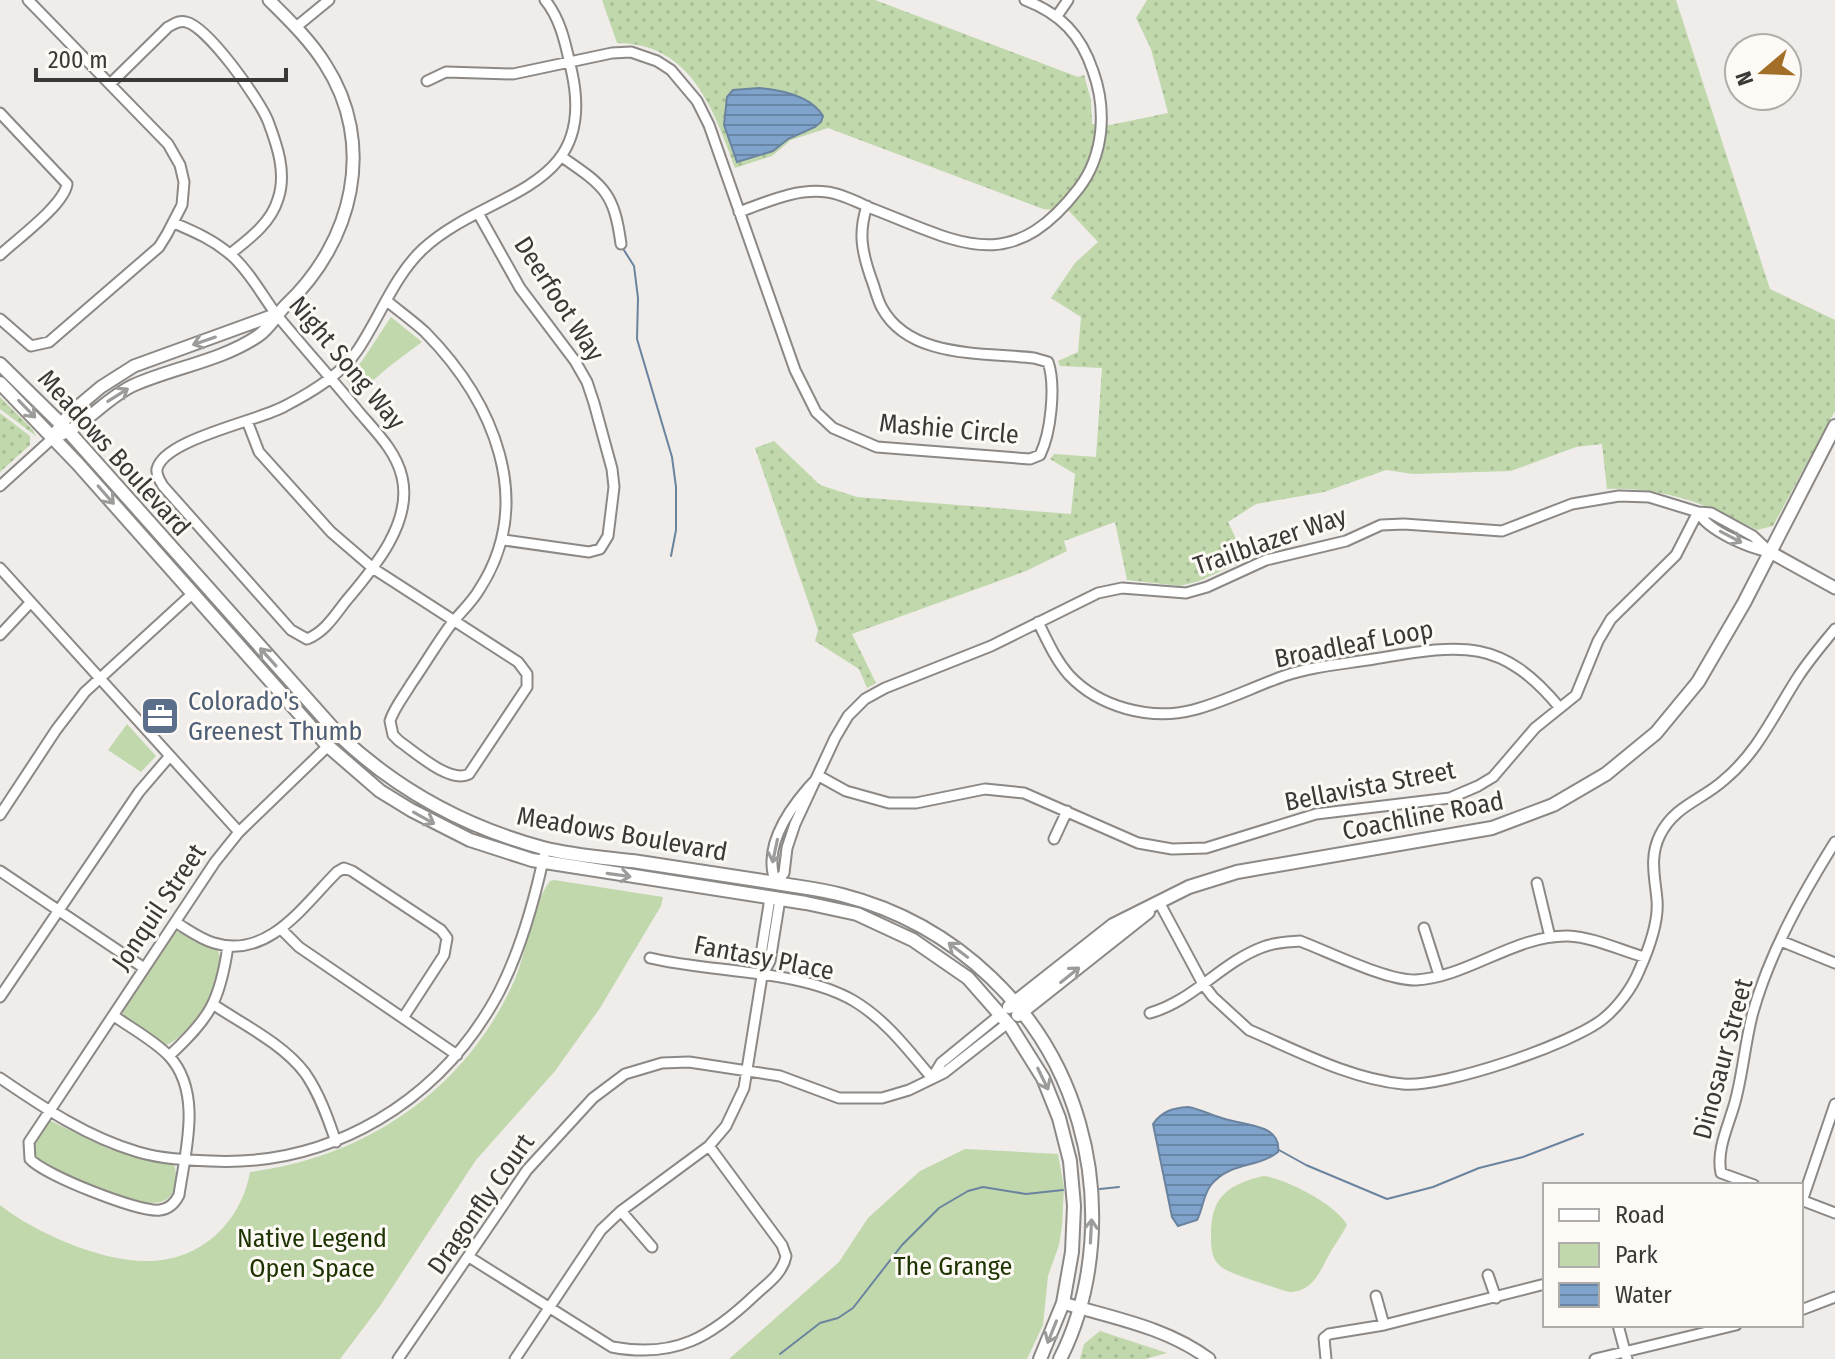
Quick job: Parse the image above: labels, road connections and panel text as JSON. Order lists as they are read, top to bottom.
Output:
{
  "streets": {
    "main road": ["Meadows Boulevard", "Coachline Road"],
    "street": [
      "Deerfoot Way",
      "Night Song Way",
      "Mashie Circle",
      "Trailblazer Way",
      "Broadleaf Loop",
      "Bellavista Street",
      "Jonquil Street",
      "Fantasy Place",
      "Dinosaur Street",
      "Dragonfly Court"
    ]
  },
  "crossings": [
    ["Meadows Boulevard", "Trailblazer Way"],
    ["Meadows Boulevard", "Coachline Road"],
    ["Meadows Boulevard", "Jonquil Street"],
    ["Meadows Boulevard", "Dragonfly Court"],
    ["Trailblazer Way", "Broadleaf Loop"],
    ["Trailblazer Way", "Bellavista Street"],
    ["Trailblazer Way", "Coachline Road"],
    ["Broadleaf Loop", "Bellavista Street"],
    ["Coachline Road", "Dragonfly Court"],
    ["Fantasy Place", "Dragonfly Court"]
  ],
  "parks": ["Native Legend Open Space", "The Grange"],
  "places": {
    "office": ["Colorado's Greenest Thumb"]
  },
  "legend": ["Road", "Park", "Water"],
  "scale_bar": "200 m",
  "north": "left"
}
